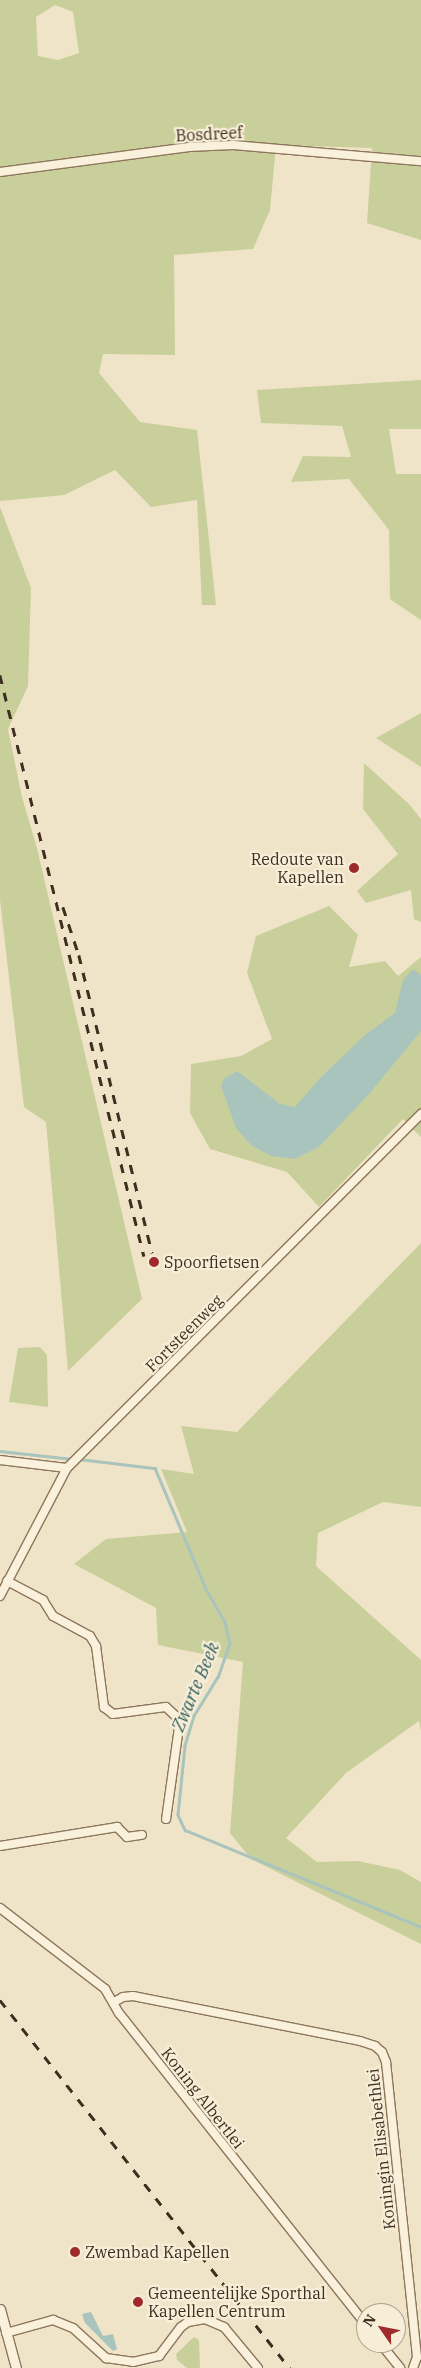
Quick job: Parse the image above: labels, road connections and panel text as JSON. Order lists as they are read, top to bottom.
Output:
{
  "streets": {
    "street": [
      "Bosdreef",
      "Fortsteenweg",
      "Koning Albertlei",
      "Koningin Elisabethlei"
    ]
  },
  "crossings": [
    ["Koning Albertlei", "Koningin Elisabethlei"]
  ],
  "water": ["Zwarte Beek"],
  "places": [
    "Redoute van Kapellen",
    "Spoorfietsen",
    "Zwembad Kapellen",
    "Gemeentelijke Sporthal Kapellen Centrum"
  ],
  "north": "top left"
}
